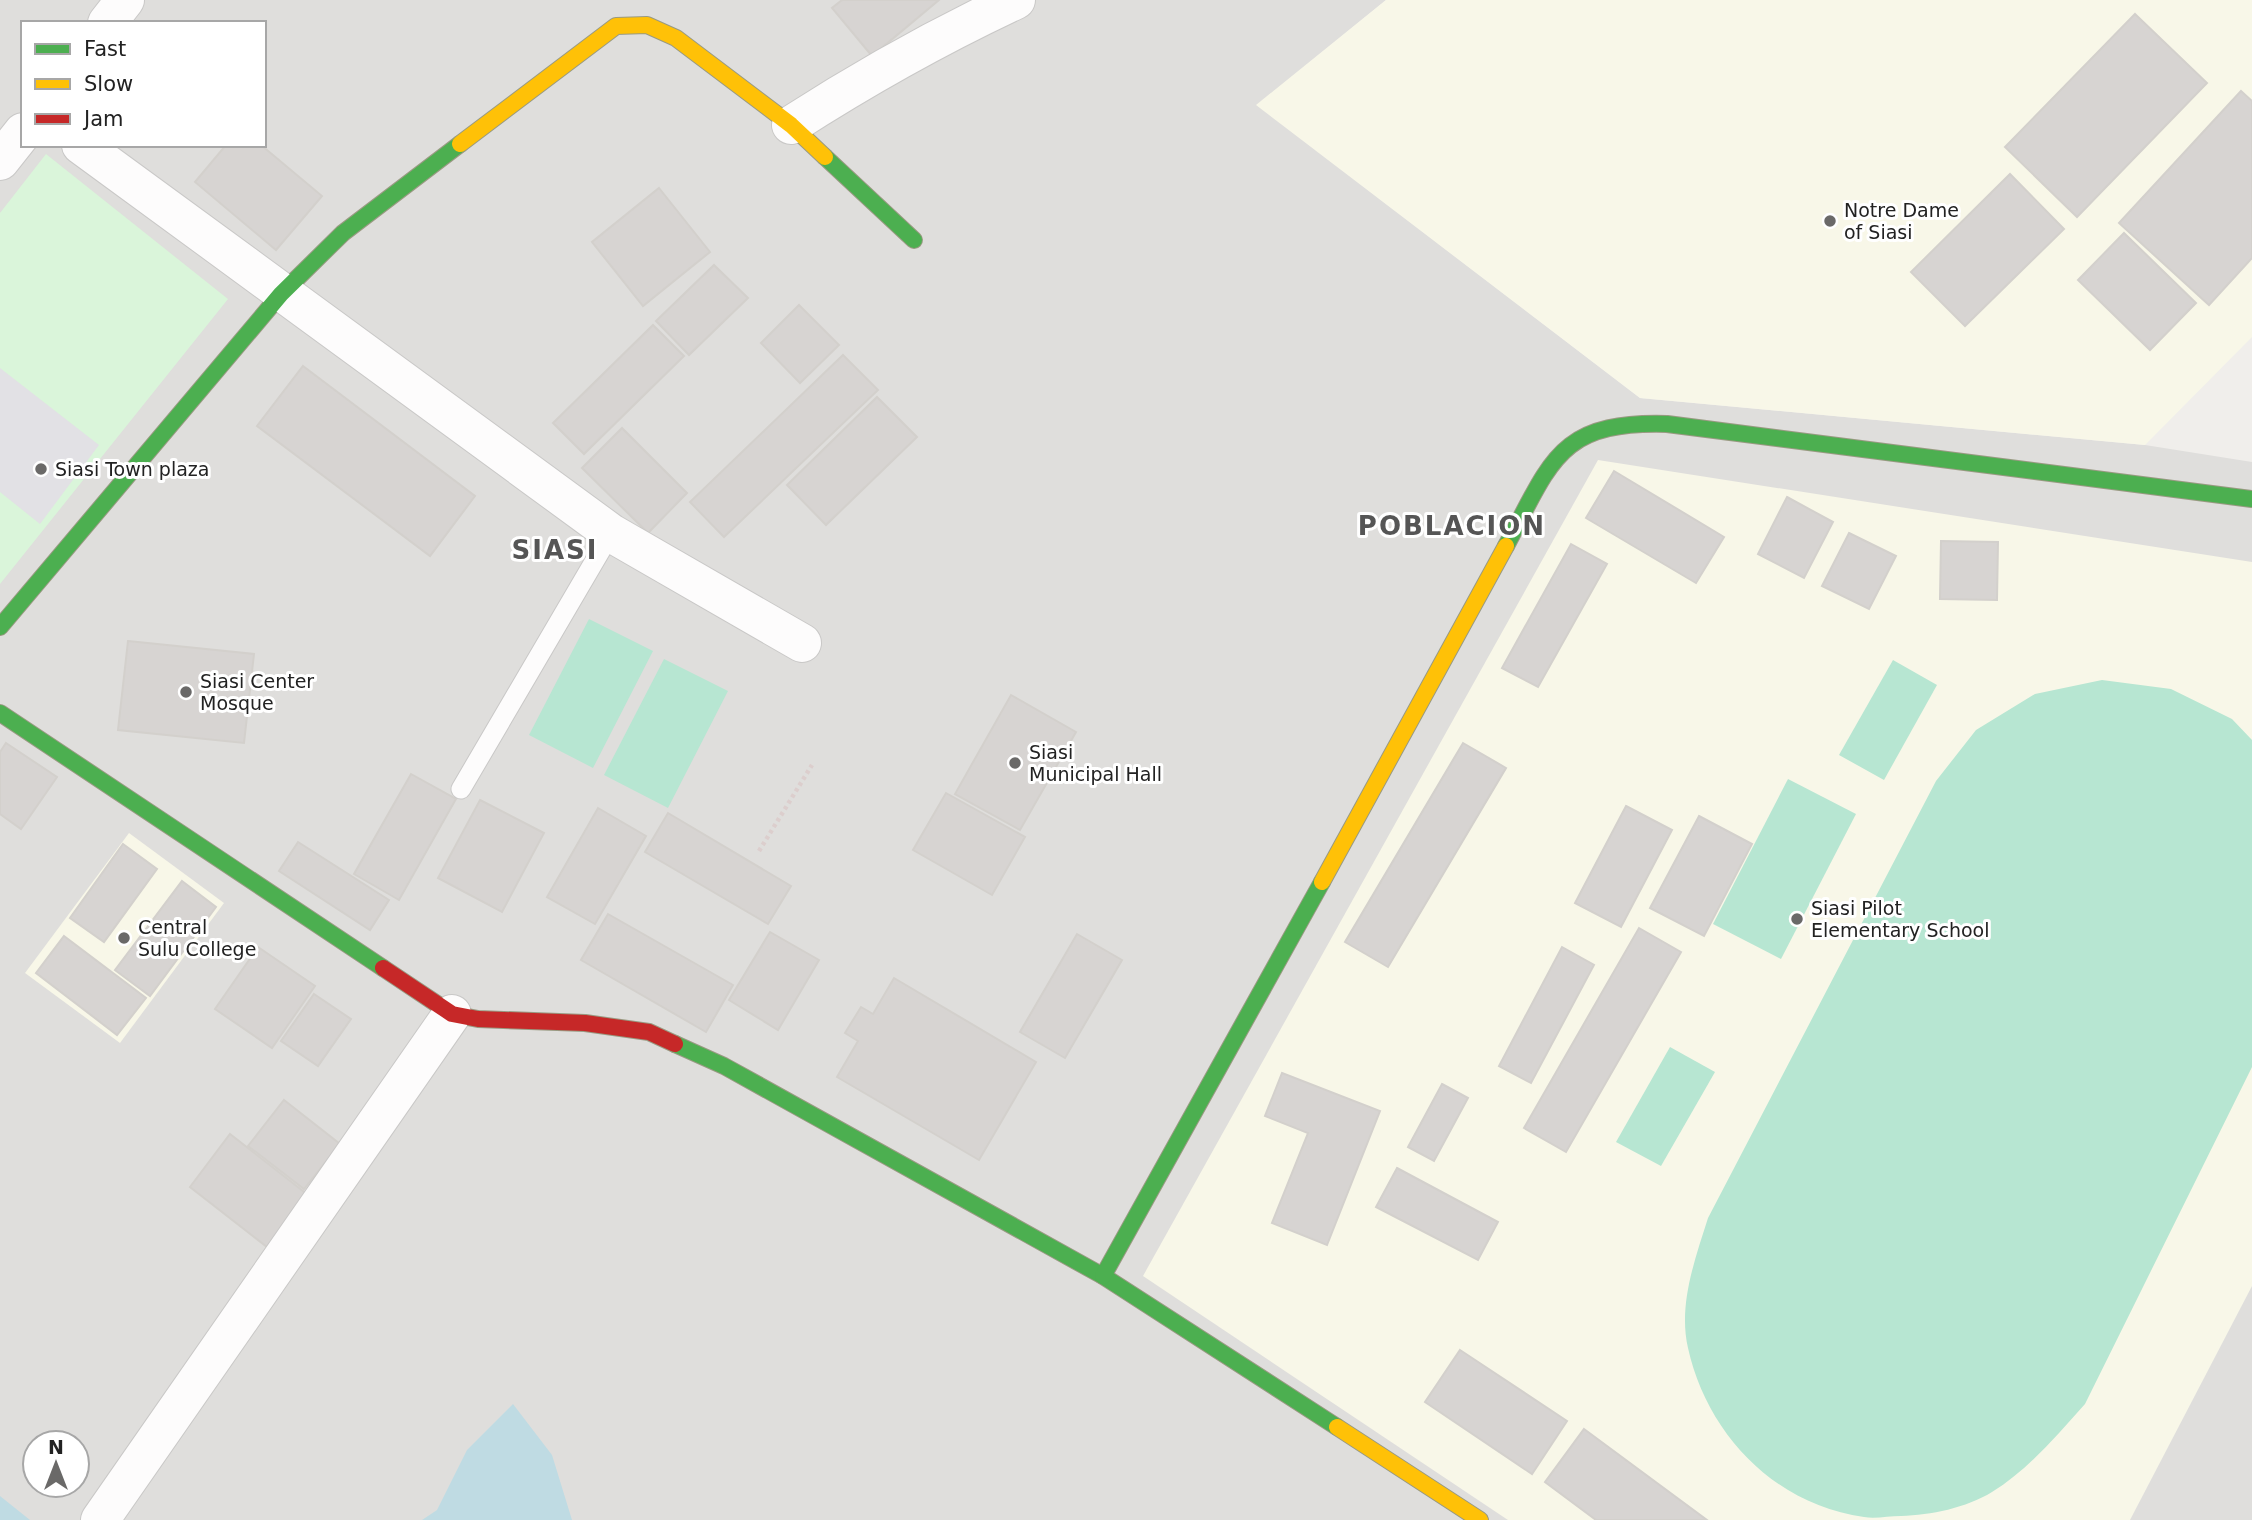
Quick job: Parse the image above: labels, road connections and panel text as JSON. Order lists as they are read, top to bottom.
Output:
{
  "districts": ["POBLACION", "SIASI"],
  "places": [
    "Notre Dame of Siasi",
    "Siasi Town plaza",
    "Siasi Center Mosque",
    "Siasi Municipal Hall",
    "Siasi Pilot Elementary School",
    "Central Sulu College"
  ],
  "legend": ["Fast", "Slow", "Jam"],
  "north": "top"
}
